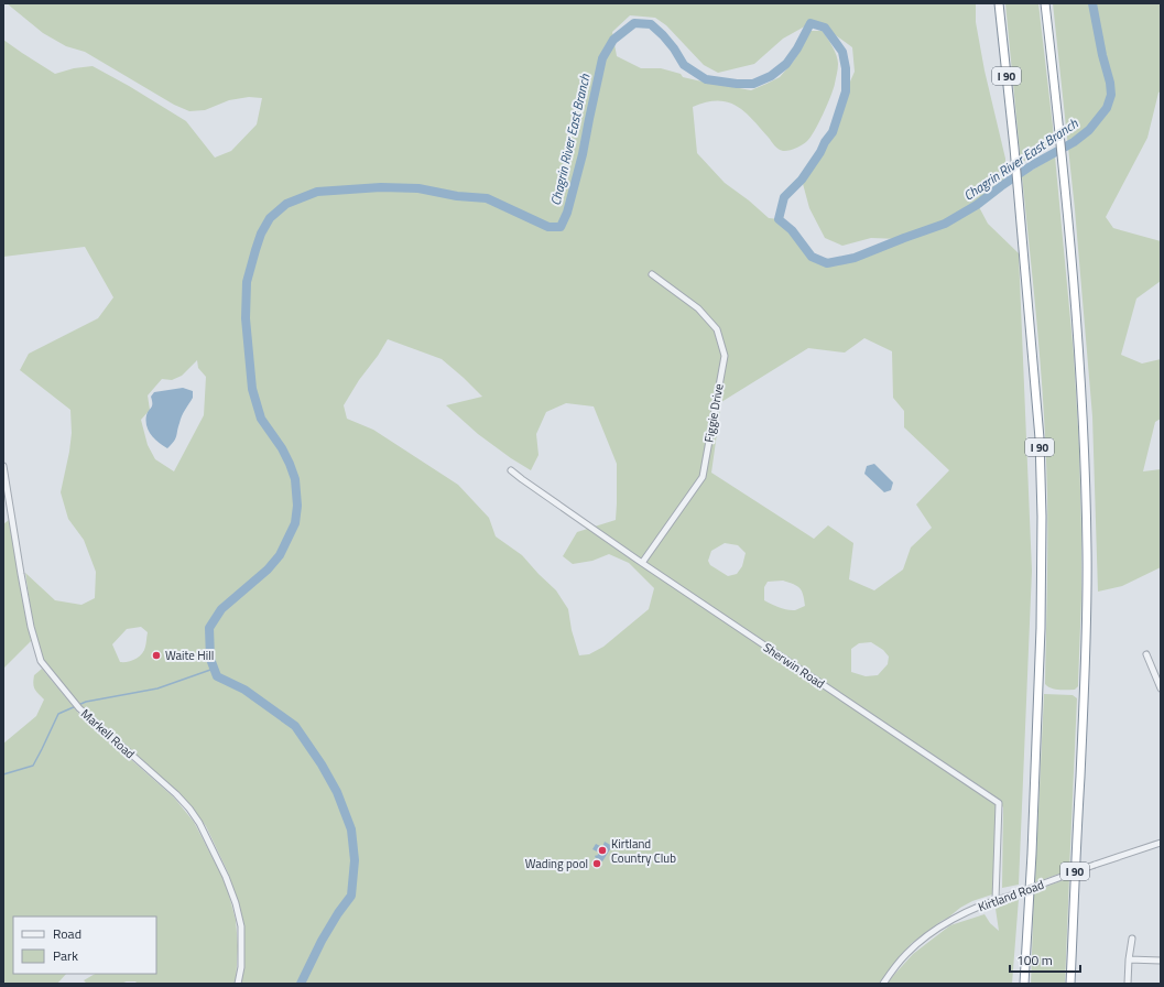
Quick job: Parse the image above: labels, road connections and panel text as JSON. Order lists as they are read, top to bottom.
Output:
{
  "streets": {
    "highway": ["I 90"],
    "street": [
      "Figgie Drive",
      "Sherwin Road",
      "Markell Road",
      "Kirtland Road"
    ]
  },
  "crossings": [
    ["Figgie Drive", "Sherwin Road"],
    ["Sherwin Road", "Kirtland Road"]
  ],
  "water": ["Chagrin River East Branch"],
  "places": ["Waite Hill", "Kirtland Country Club", "Wading pool"],
  "legend": ["Road", "Park"],
  "scale_bar": "100 m"
}
